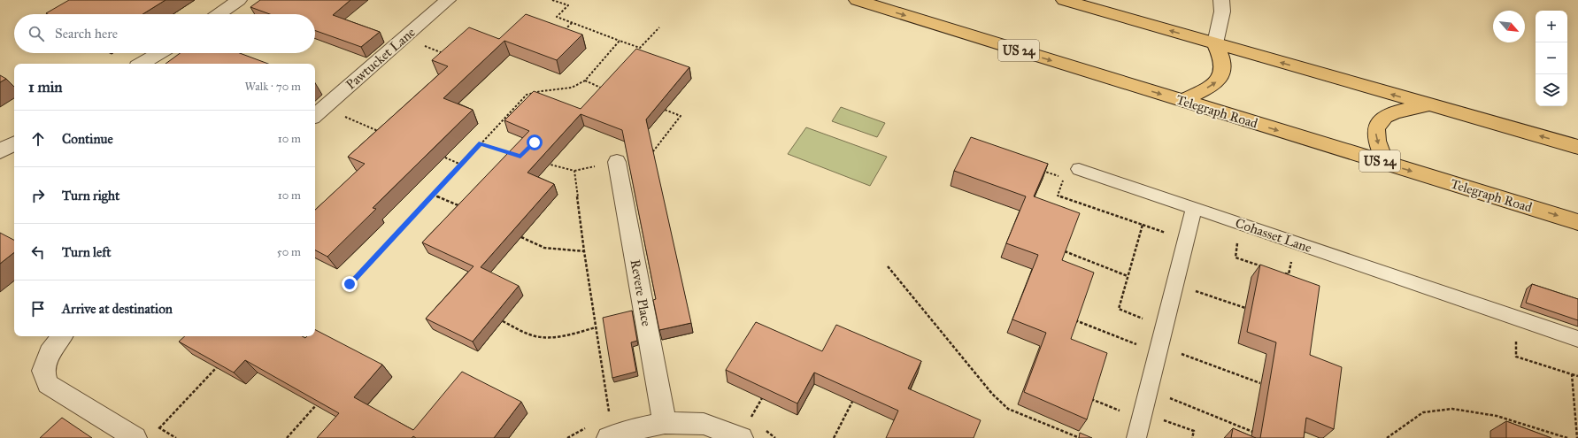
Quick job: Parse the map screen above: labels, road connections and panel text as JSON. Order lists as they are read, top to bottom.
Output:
{
  "streets": {
    "highway": ["US 24", "Telegraph Road"],
    "street": ["Pawtucket Lane", "Revere Place"],
    "lane": ["Cohasset Lane"]
  },
  "north": "bottom right",
  "page": {
    "map_buttons": ["+", "−"],
    "search": "Search here",
    "heading": ["1 min", "Walk · 70 m"],
    "list": [
      ["Continue", "10 m"],
      ["Turn right", "10 m"],
      ["Turn left", "50 m"],
      "Arrive at destination"
    ]
  }
}
